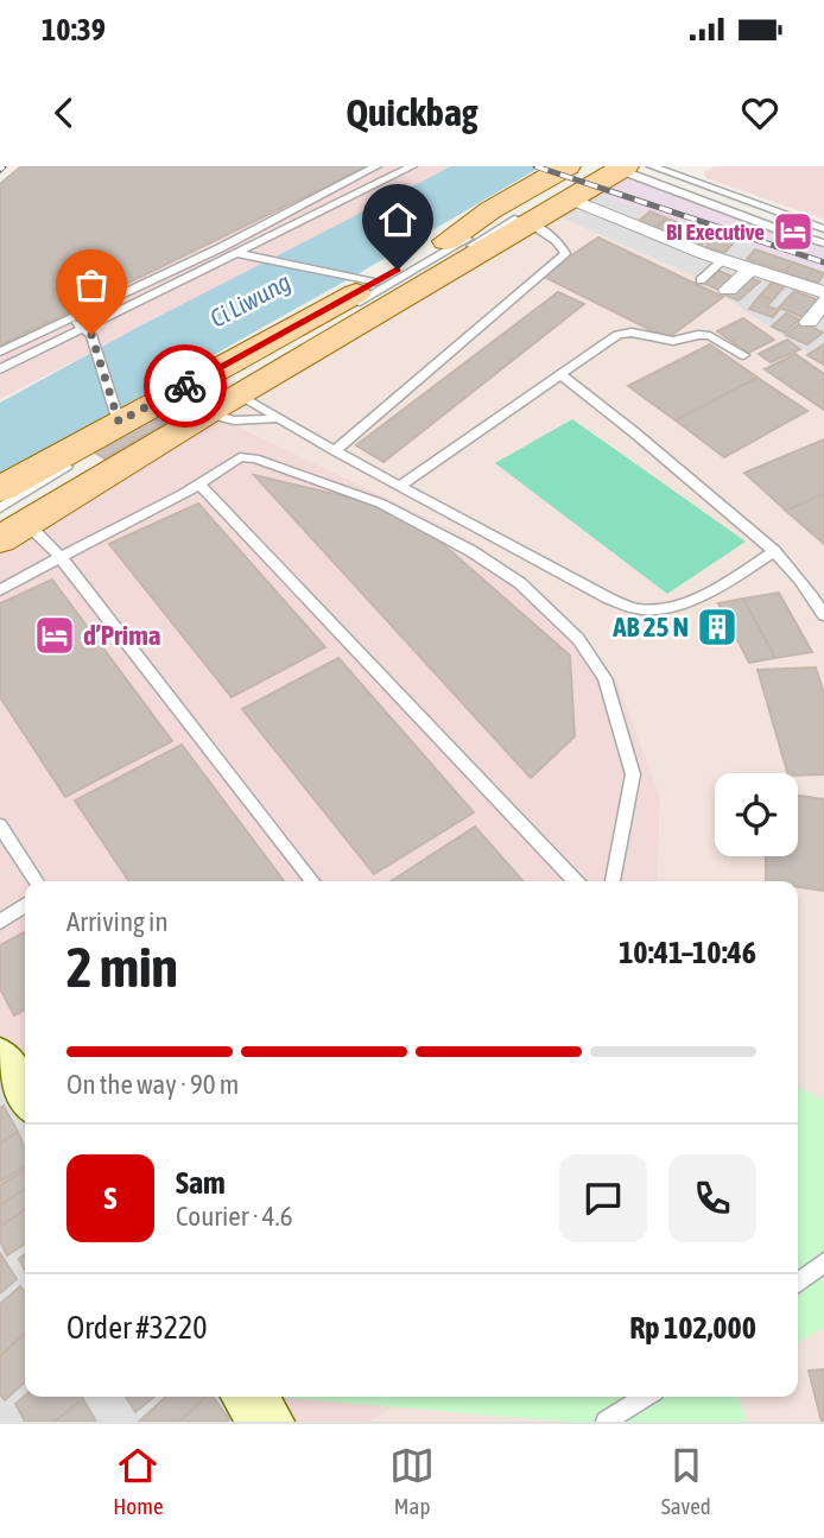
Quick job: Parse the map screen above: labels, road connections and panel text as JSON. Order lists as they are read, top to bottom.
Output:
{
  "water": ["Ci Liwung"],
  "places": {
    "hotel": ["BI Executive", "d’Prima"],
    "building": ["AB 25 N"]
  },
  "page": {
    "status": "10:39",
    "header": "Quickbag",
    "heading": ["2 min", "Arriving in", "10:41–10:46"],
    "panel": [
      "Sam",
      "Courier · 4.6",
      "Order #3220",
      "Rp 102,000"
    ],
    "bar": "On the way · 90 m",
    "round": "S",
    "tabs": ["Home", "Map", "Saved"]
  }
}
